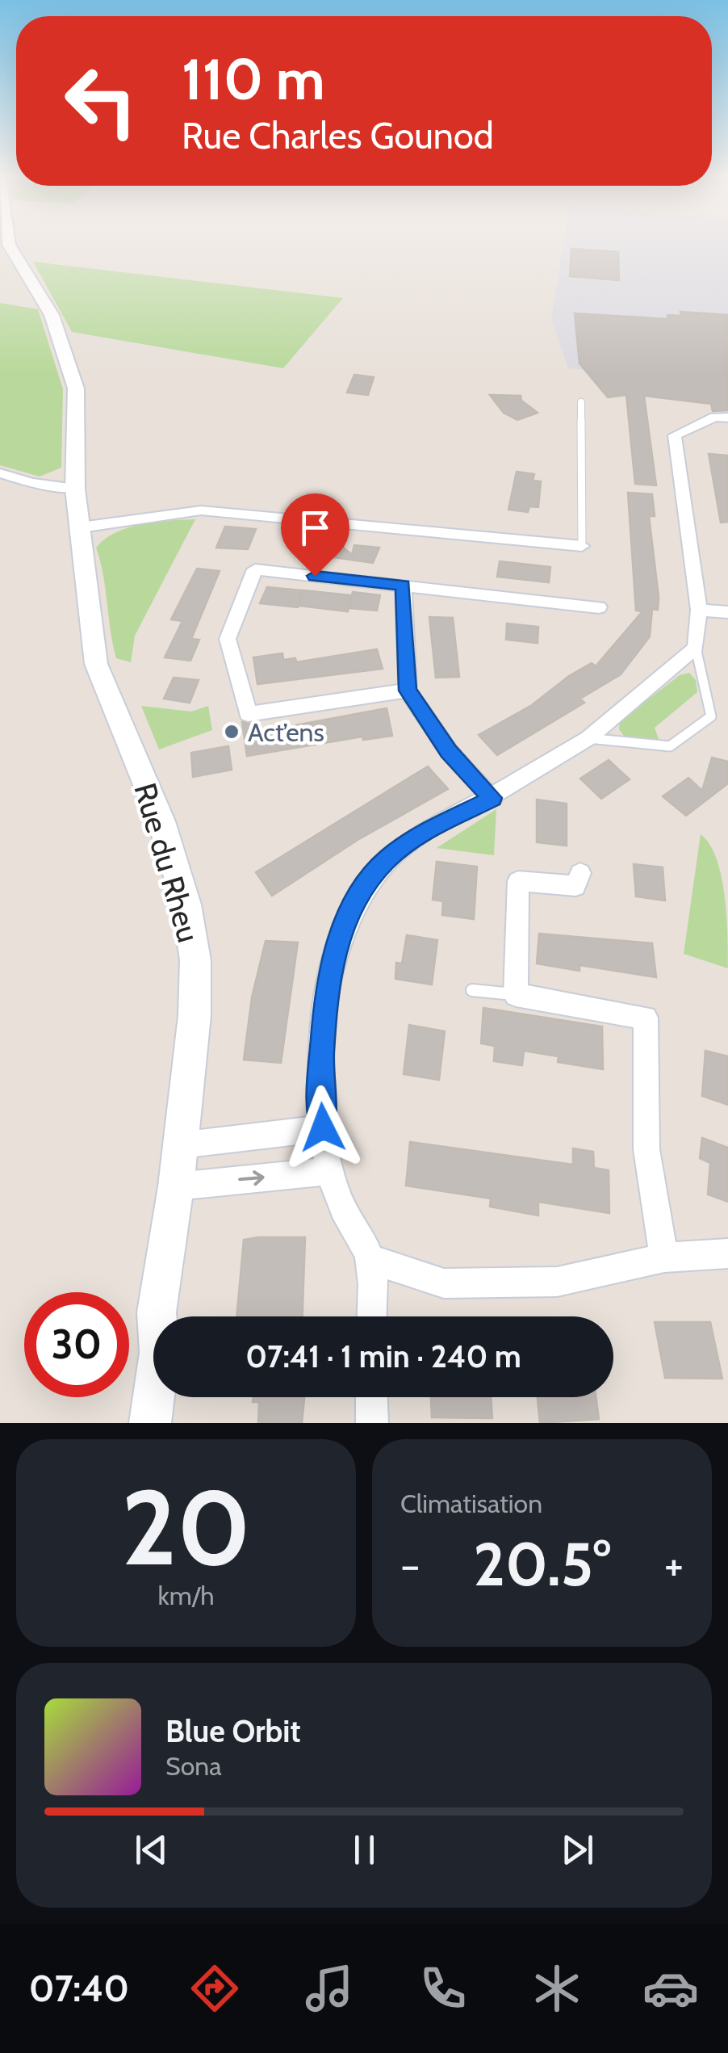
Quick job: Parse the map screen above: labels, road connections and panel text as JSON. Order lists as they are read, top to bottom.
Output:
{
  "streets": {
    "street": ["Rue du Rheu"]
  },
  "places": ["Act’ens"],
  "page": {
    "turn": ["110 m", "Rue Charles Gounod"],
    "limit": "30",
    "trip": "07:41 · 1 min · 240 m",
    "tile": [
      ["20", "km/h"],
      "Climatisation"
    ],
    "heat": ["−", "20.5°", "+"],
    "song": ["Blue Orbit", "Sona"],
    "tabs": "07:40"
  }
}
